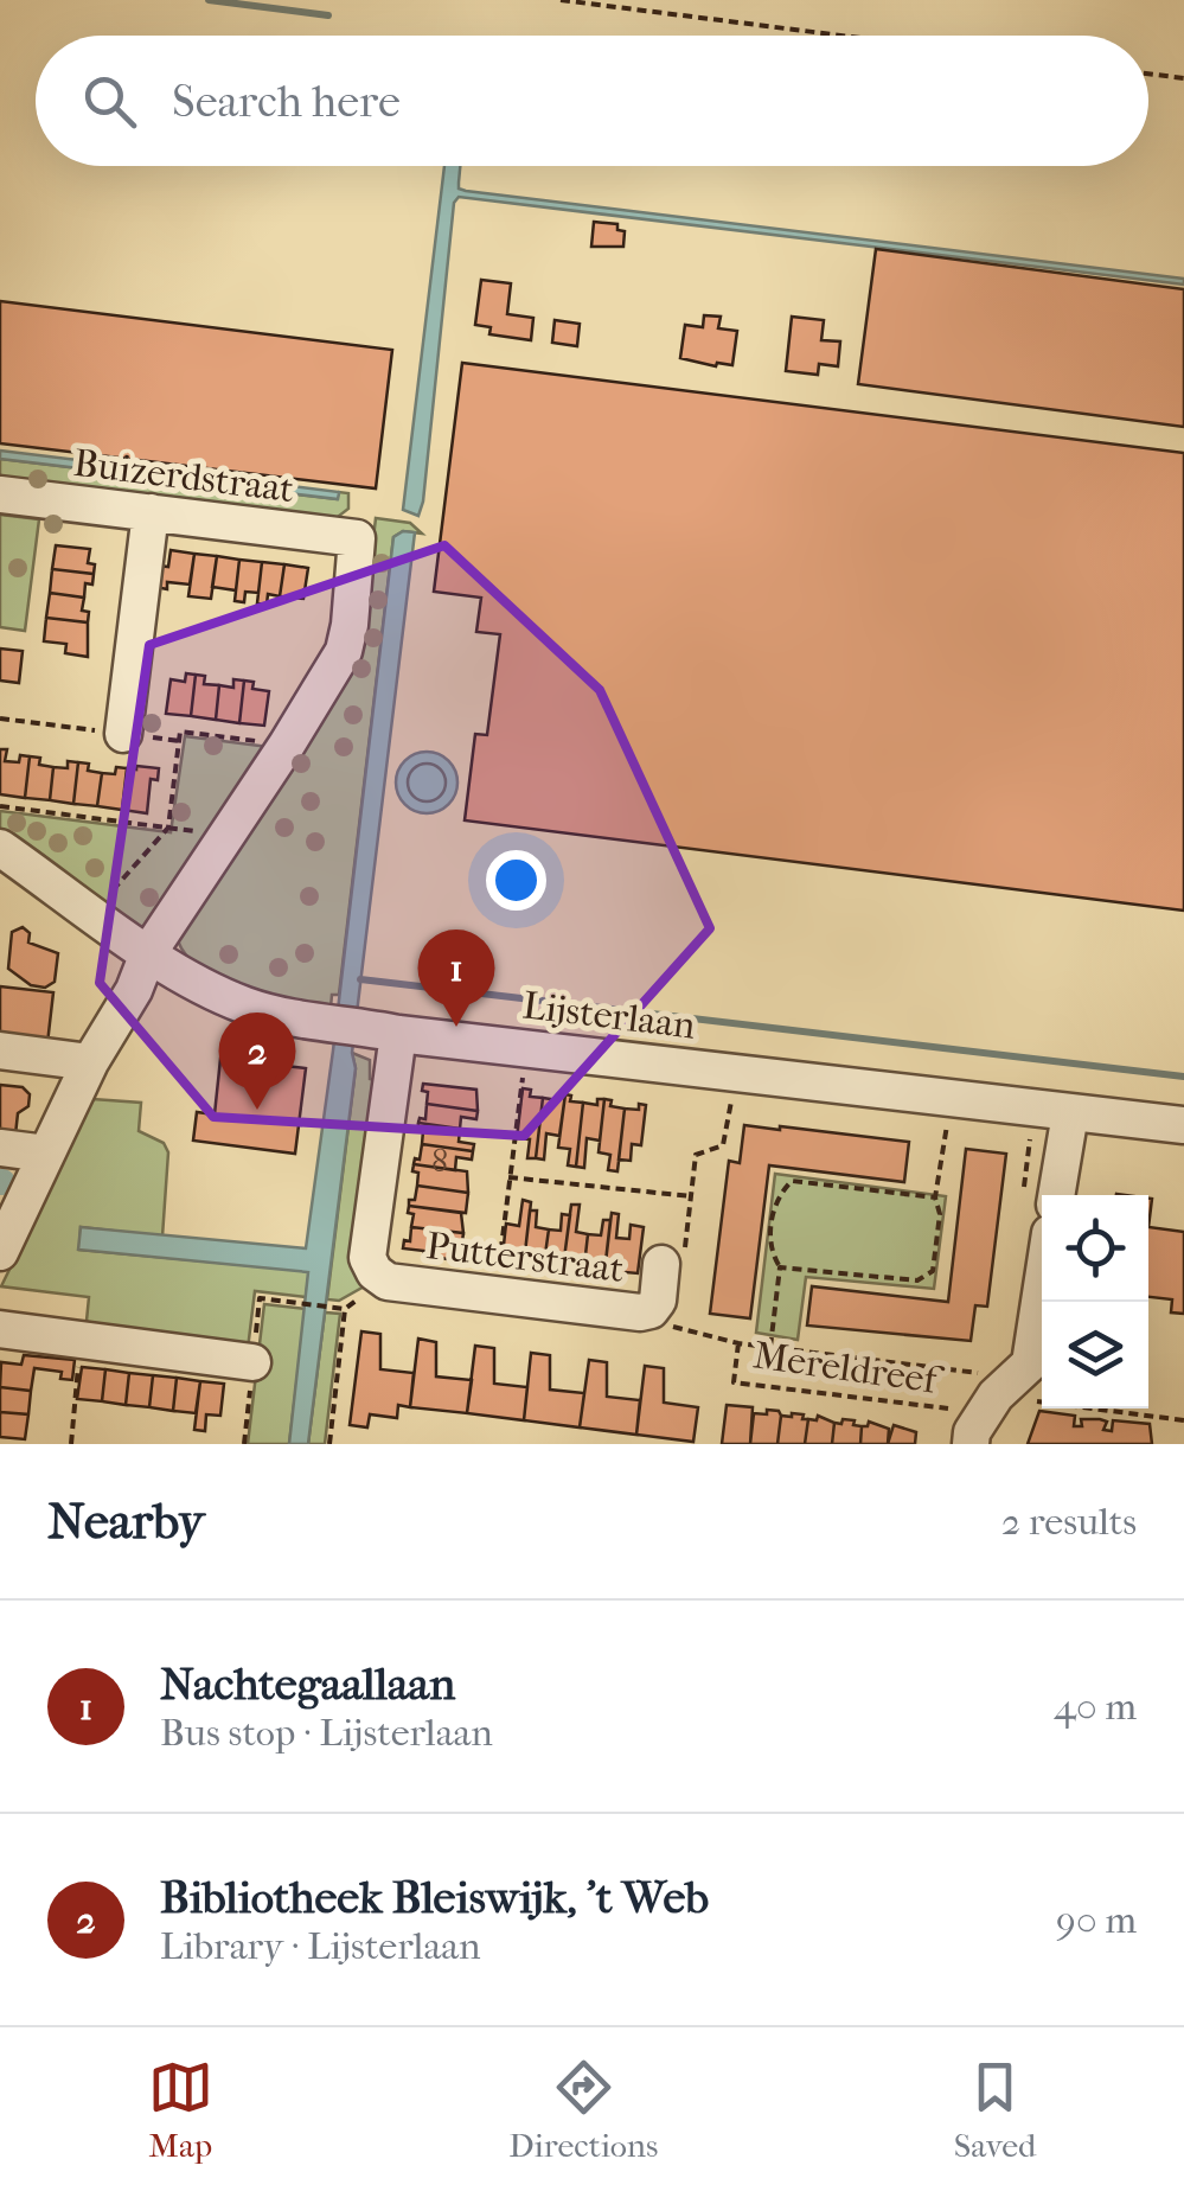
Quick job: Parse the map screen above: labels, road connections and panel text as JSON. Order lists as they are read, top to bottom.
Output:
{
  "streets": {
    "street": ["Buizerdstraat", "Lijsterlaan", "Putterstraat"],
    "path": ["Mereldreef"]
  },
  "crossings": [
    ["Lijsterlaan", "Putterstraat"],
    ["Putterstraat", "Mereldreef"]
  ],
  "house_numbers": ["8"],
  "page": {
    "search": "Search here",
    "pins": ["1", "2"],
    "heading": ["Nearby", "2 results"],
    "list": [
      {
        "mark": "1",
        "name": "Nachtegaallaan",
        "note": "Bus stop · Lijsterlaan",
        "value": "40 m"
      },
      {
        "mark": "2",
        "name": "Bibliotheek Bleiswijk, 't Web",
        "note": "Library · Lijsterlaan",
        "value": "90 m"
      }
    ],
    "nav": ["Map", "Directions", "Saved"]
  }
}
